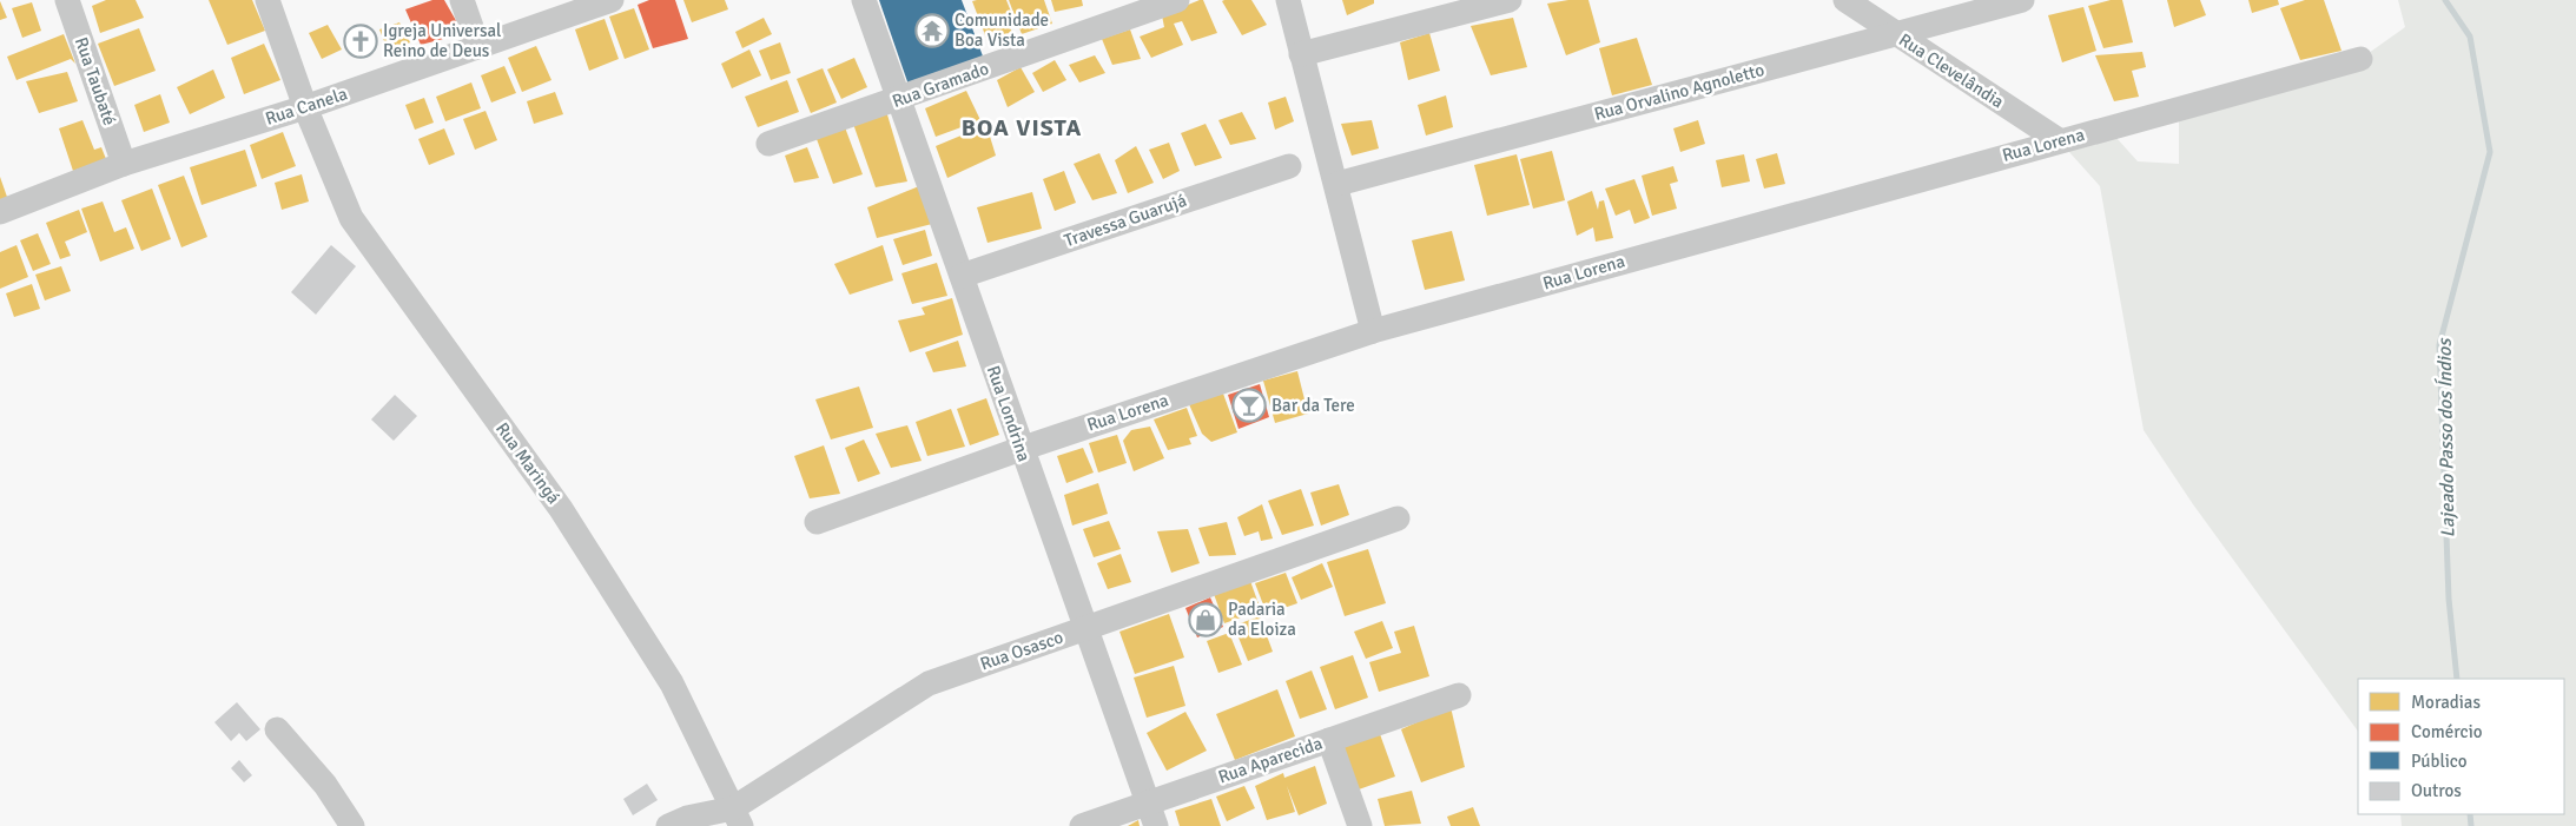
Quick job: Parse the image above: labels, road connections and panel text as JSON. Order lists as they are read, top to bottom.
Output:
{
  "streets": {
    "street": [
      "Rua Clevelândia",
      "Rua Taubaté",
      "Rua Gramado",
      "Rua Orvalino Agnoletto",
      "Rua Canela",
      "Rua Lorena",
      "Travessa Guarujá",
      "Rua Londrina",
      "Rua Maringá",
      "Rua Osasco",
      "Rua Aparecida"
    ]
  },
  "crossings": [
    ["Rua Clevelândia", "Rua Orvalino Agnoletto"],
    ["Rua Clevelândia", "Rua Lorena"],
    ["Rua Taubaté", "Rua Canela"],
    ["Rua Gramado", "Rua Londrina"],
    ["Rua Canela", "Rua Maringá"],
    ["Rua Lorena", "Rua Londrina"],
    ["Travessa Guarujá", "Rua Londrina"],
    ["Rua Londrina", "Rua Osasco"],
    ["Rua Londrina", "Rua Aparecida"],
    ["Rua Maringá", "Rua Osasco"]
  ],
  "districts": ["BOA VISTA"],
  "water": ["Lajeado Passo dos Índios"],
  "places": {
    "temple": ["Comunidade Boa Vista"],
    "church": ["Igreja Universal Reino de Deus"],
    "bar": ["Bar da Tere"],
    "shop": ["Padaria da Eloiza"]
  },
  "legend": [
    "Moradias",
    "Comércio",
    "Público",
    "Outros"
  ]
}
